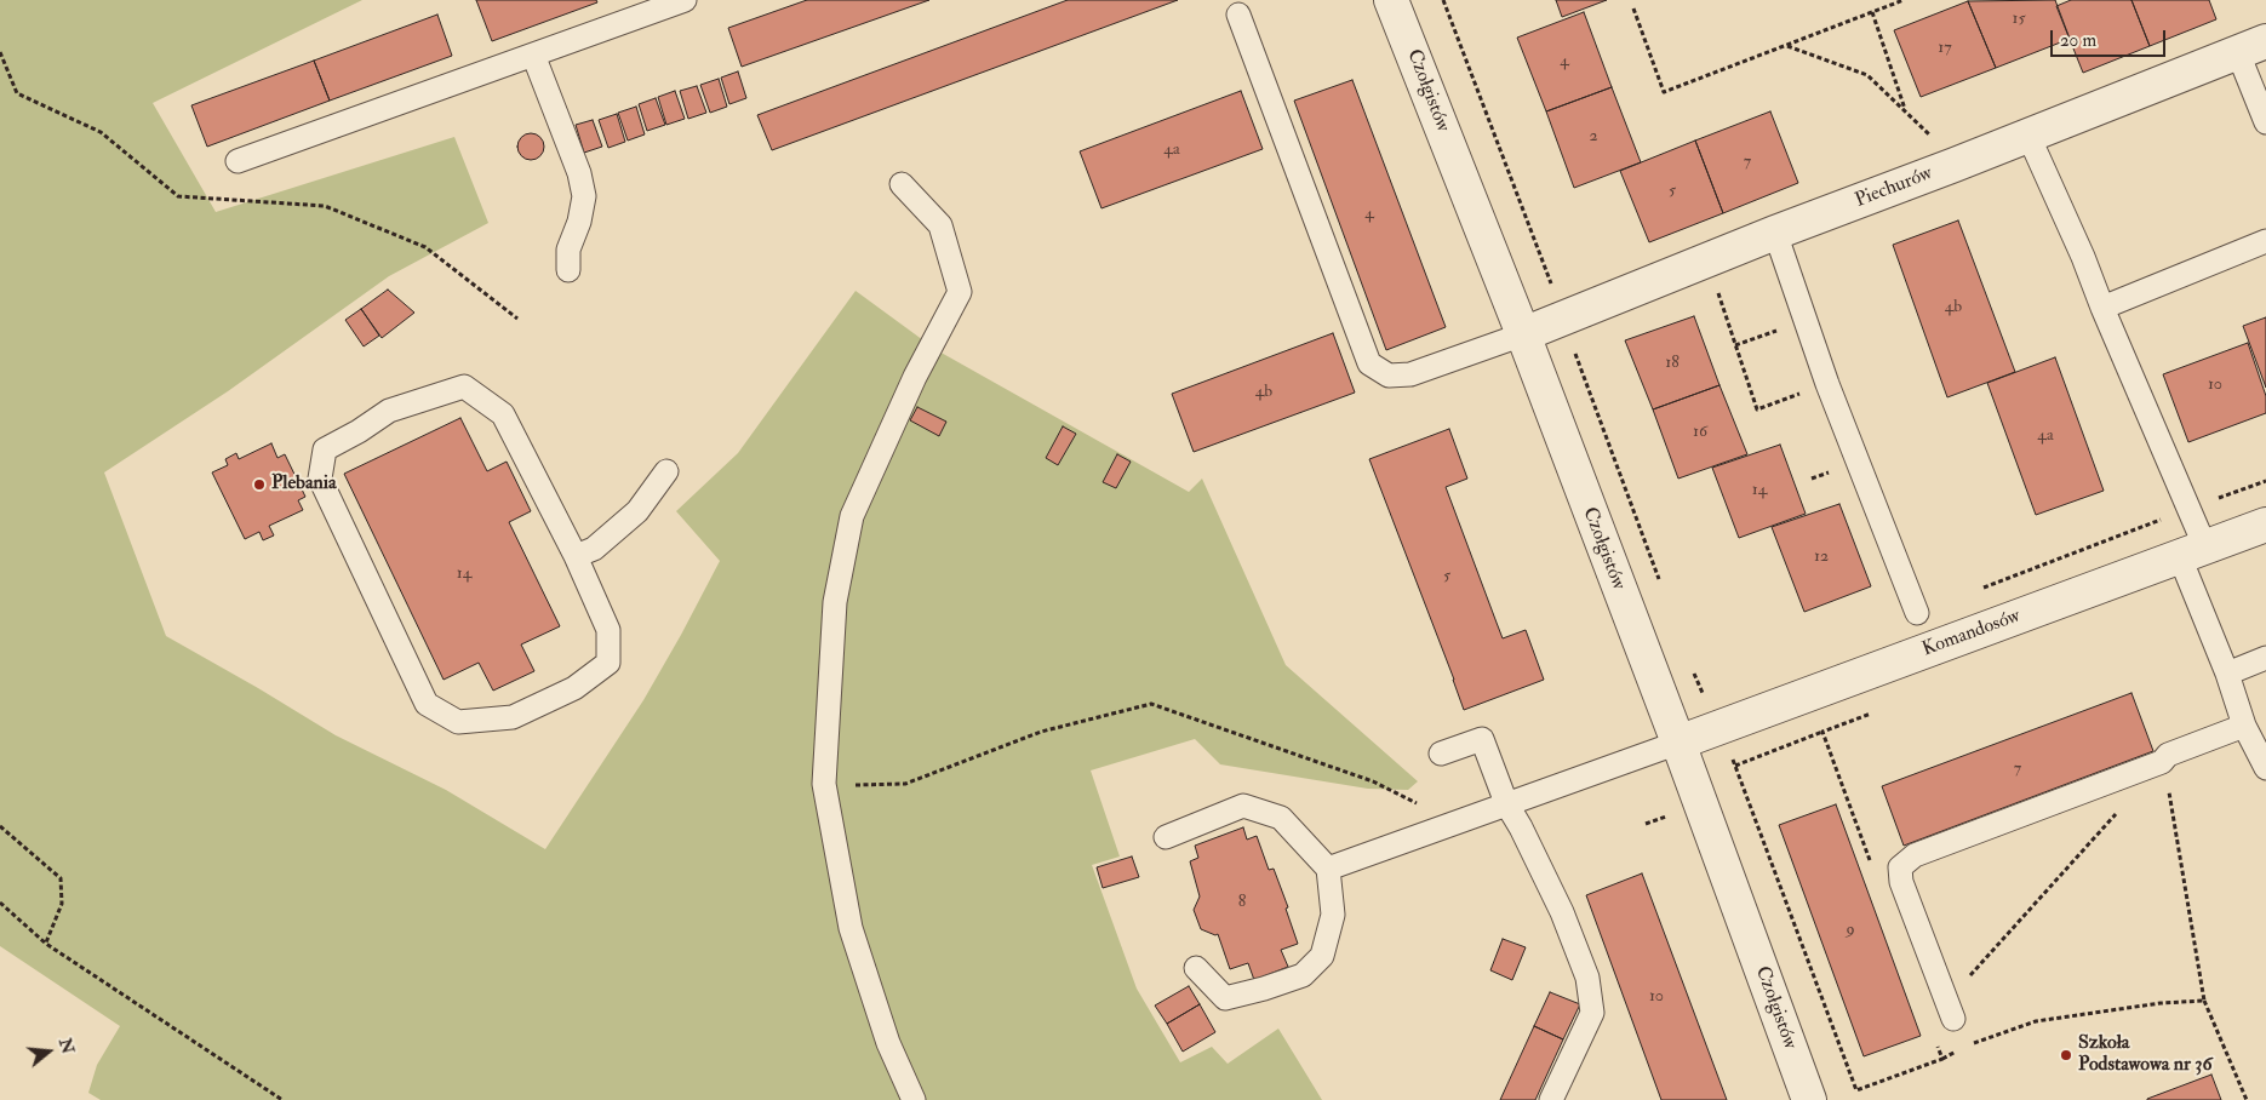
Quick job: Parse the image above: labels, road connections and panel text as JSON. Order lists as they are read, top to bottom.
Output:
{
  "streets": {
    "street": ["Czołgistów", "Piechurów", "Komandosów"]
  },
  "crossings": [
    ["Czołgistów", "Piechurów"],
    ["Czołgistów", "Komandosów"]
  ],
  "places": ["Plebania", "Szkoła Podstawowa nr 36"],
  "house_numbers": [
    "15",
    "17",
    "4",
    "2",
    "4a",
    "7",
    "5",
    "4",
    "4b",
    "18",
    "10",
    "4b",
    "16",
    "4a",
    "14",
    "12",
    "14",
    "5",
    "7",
    "8",
    "9",
    "10"
  ],
  "scale_bar": "20 m",
  "north": "right"
}
